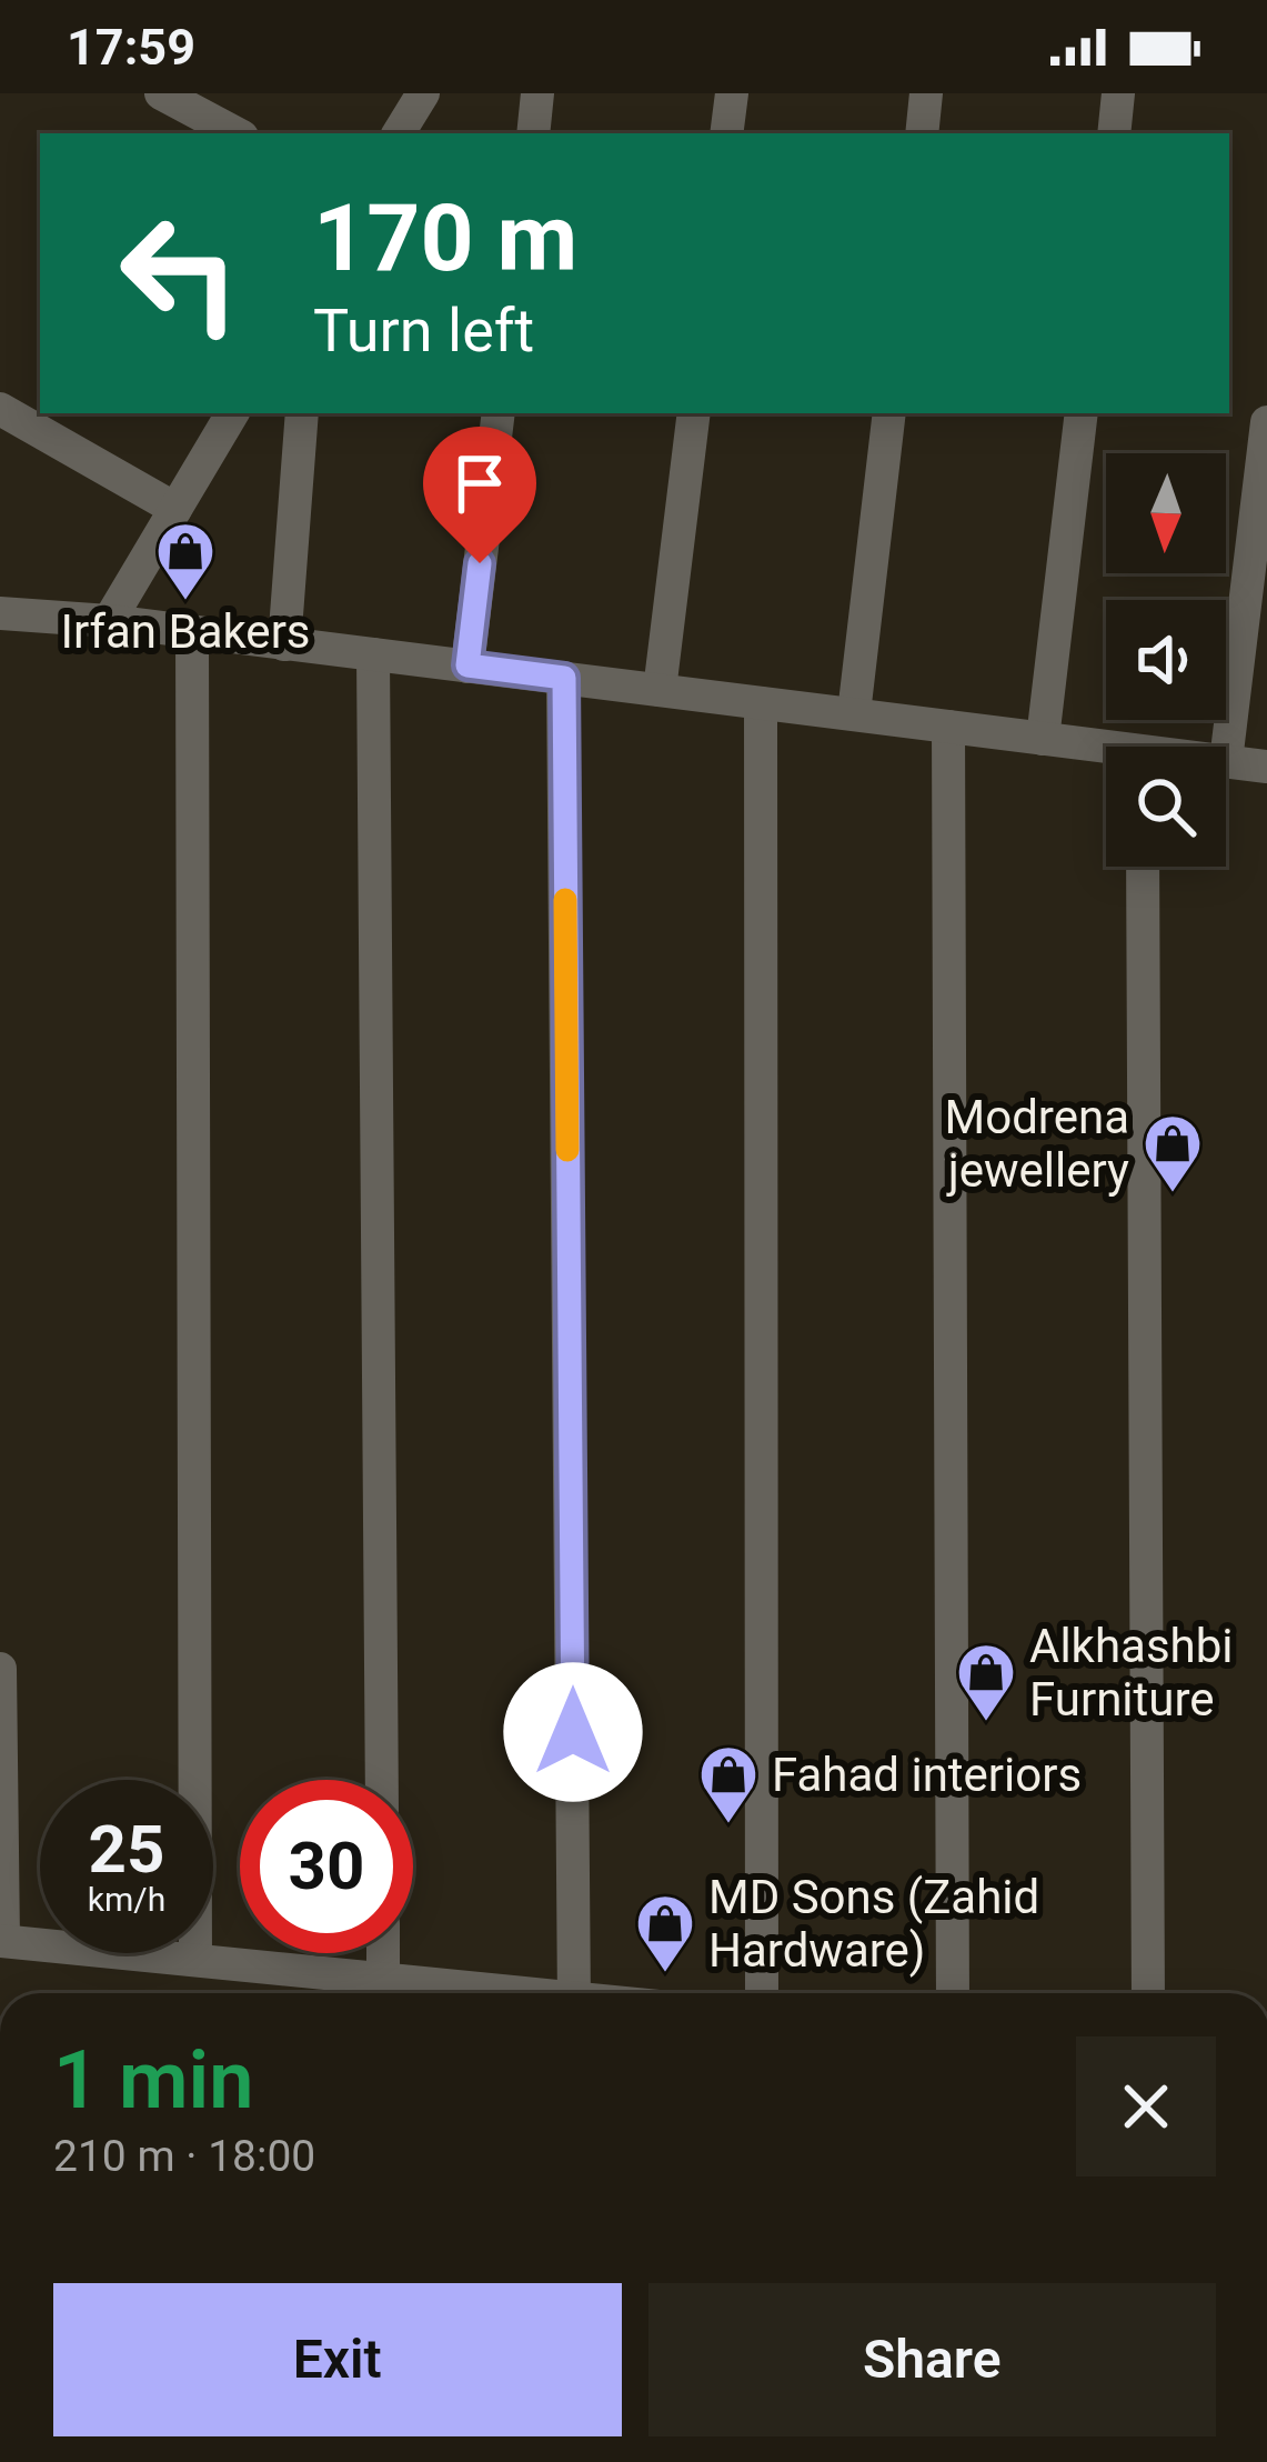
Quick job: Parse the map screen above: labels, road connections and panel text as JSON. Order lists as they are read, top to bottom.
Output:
{
  "places": {
    "shop": [
      "Irfan Bakers",
      "Modrena jewellery",
      "Alkhashbi Furniture",
      "Fahad interiors",
      "MD Sons (Zahid Hardware)"
    ]
  },
  "north": "bottom",
  "page": {
    "status": "17:59",
    "turn": ["170 m", "Turn left"],
    "speed": "25 km/h",
    "limit": "30",
    "heading": ["1 min", "210 m · 18:00"],
    "buttons": ["Exit", "Share"]
  }
}
